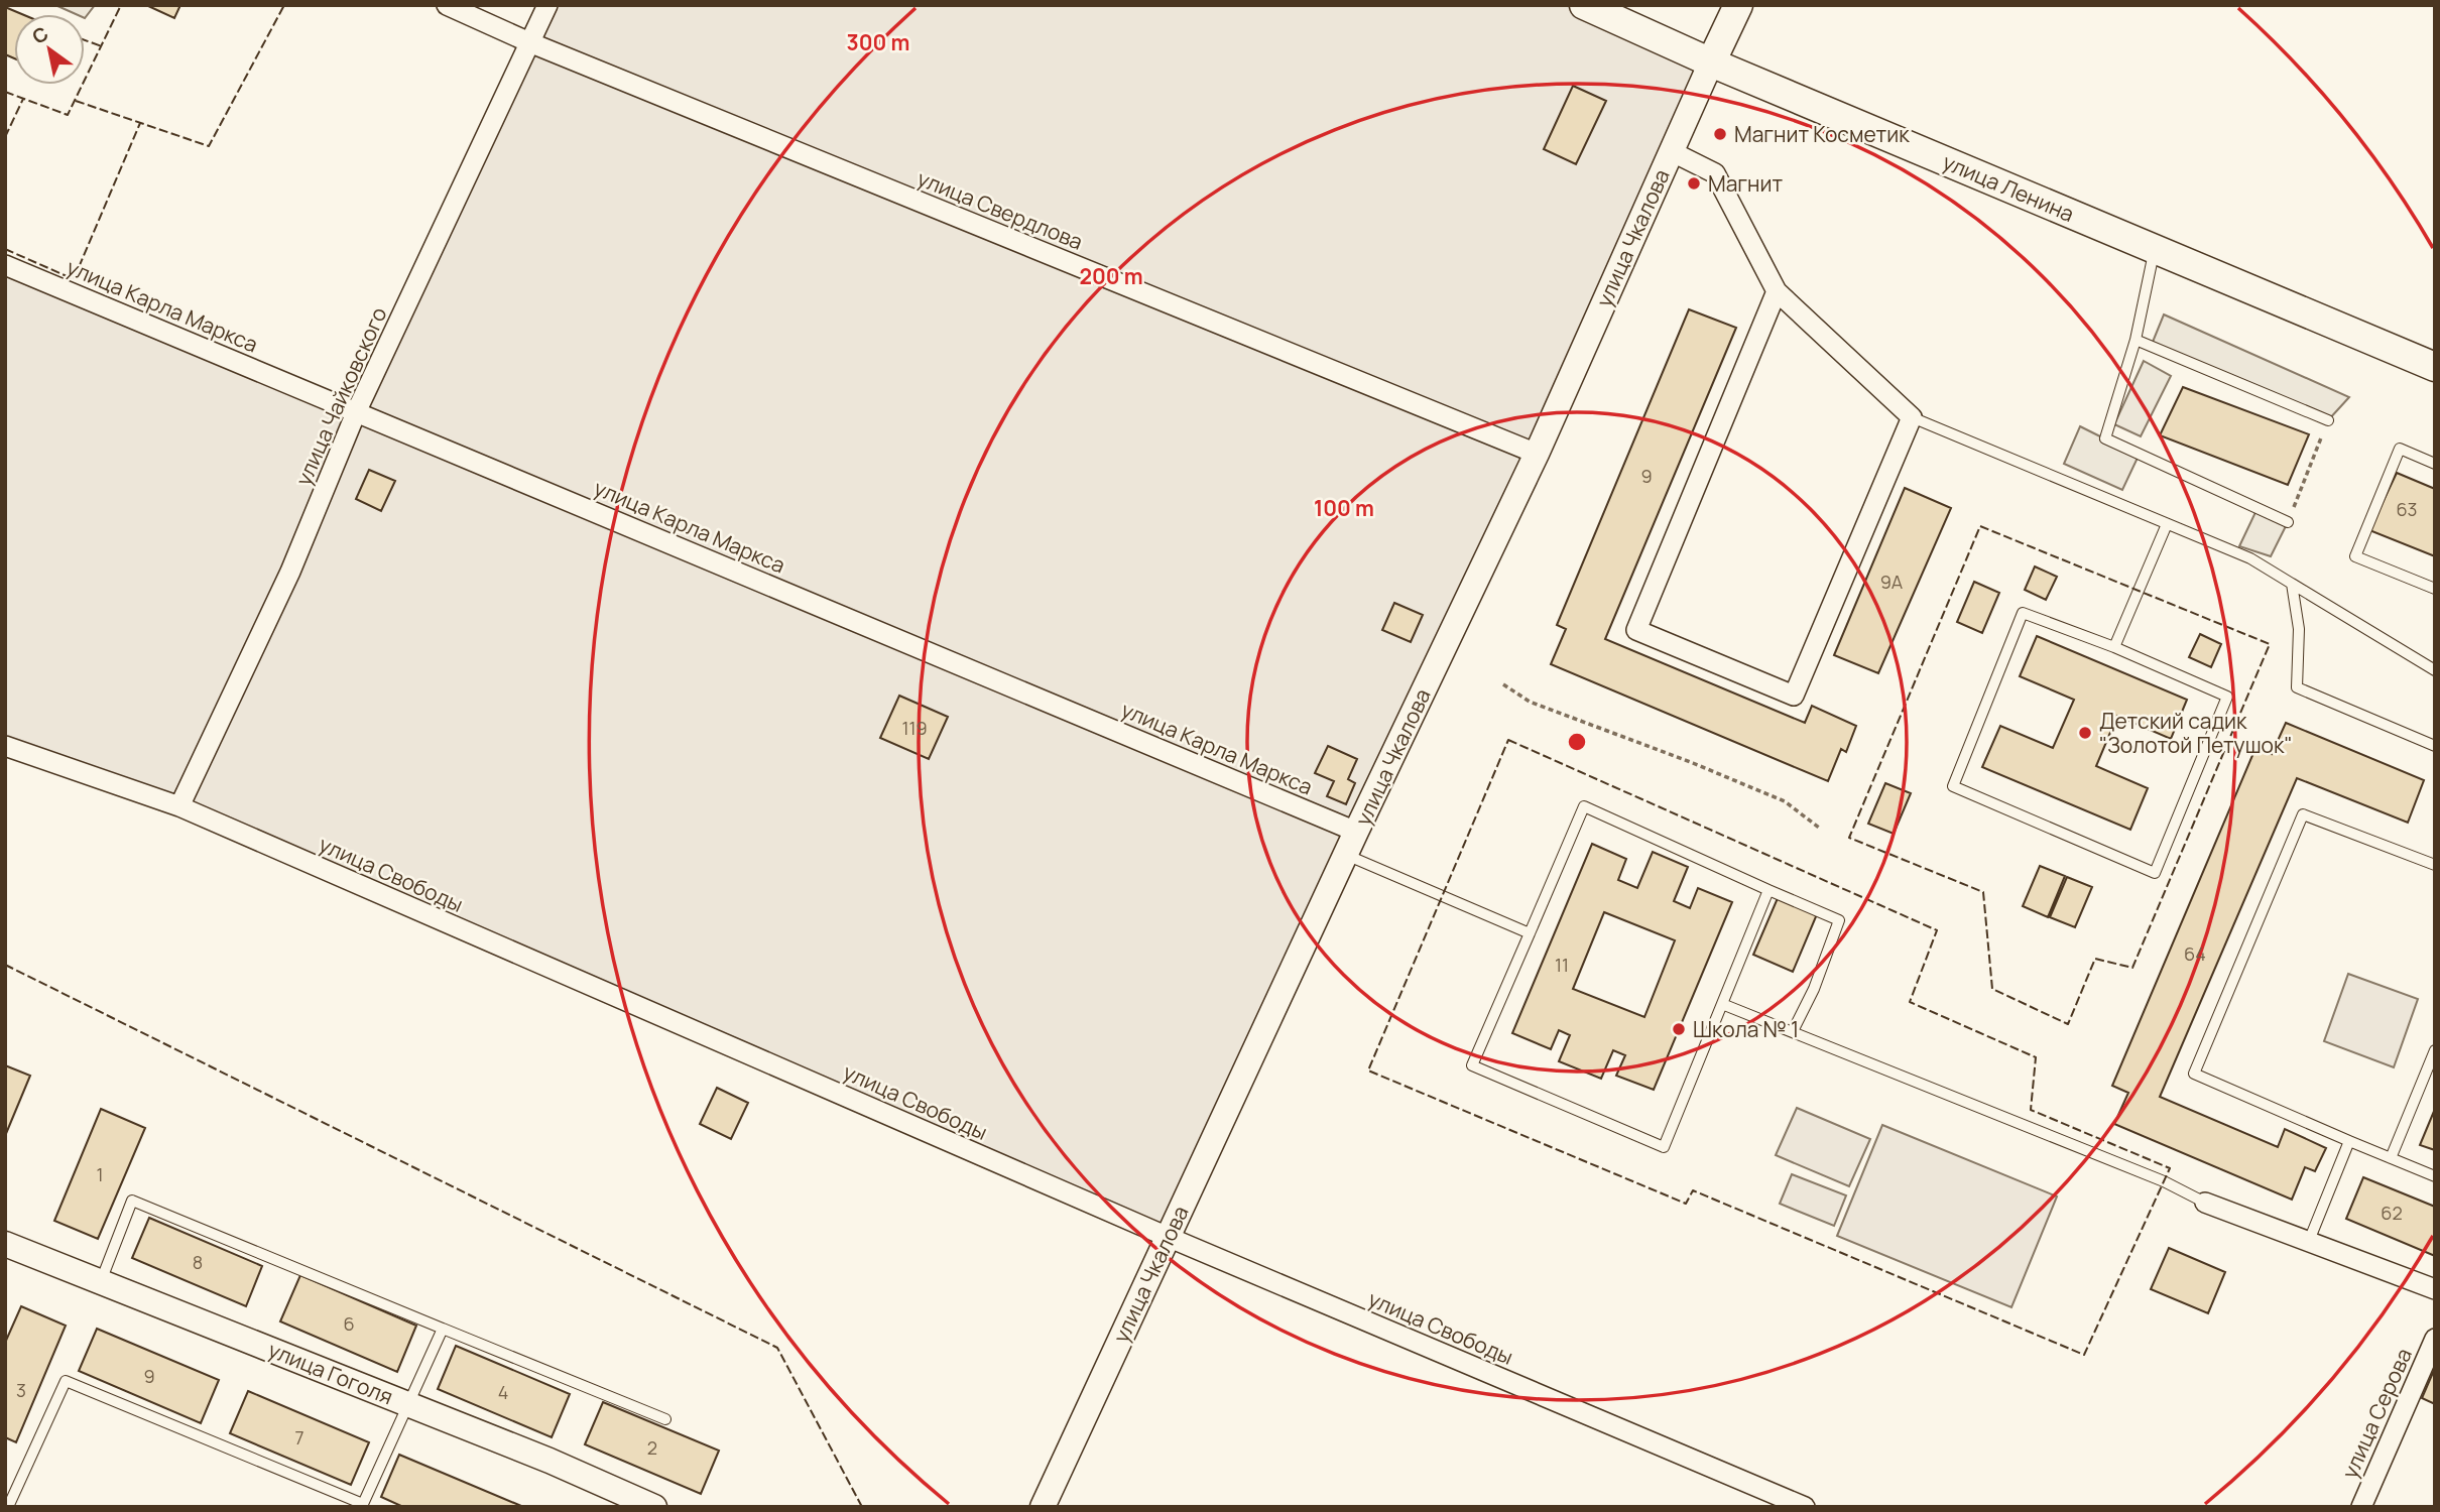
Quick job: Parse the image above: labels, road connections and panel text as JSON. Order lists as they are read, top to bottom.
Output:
{
  "streets": {
    "main road": ["улица Ленина", "улица Чкалова"],
    "street": [
      "улица Свердлова",
      "улица Карла Маркса",
      "улица Чайковского",
      "улица Свободы",
      "улица Гоголя",
      "улица Серова"
    ]
  },
  "crossings": [
    ["улица Ленина", "улица Чкалова"],
    ["улица Свердлова", "улица Чкалова"],
    ["улица Свердлова", "улица Чайковского"],
    ["улица Чкалова", "улица Карла Маркса"],
    ["улица Чкалова", "улица Свободы"],
    ["улица Карла Маркса", "улица Чайковского"],
    ["улица Чайковского", "улица Свободы"]
  ],
  "places": [
    "Магнит Косметик",
    "Магнит",
    "Детский садик \"Золотой Петушок\"",
    "Школа № 1"
  ],
  "house_numbers": [
    "9",
    "63",
    "9А",
    "119",
    "64",
    "11",
    "1",
    "62",
    "8",
    "6",
    "9",
    "3",
    "4",
    "7",
    "2"
  ],
  "north": "top left",
  "rings": ["300 m", "200 m", "100 m"]
}
